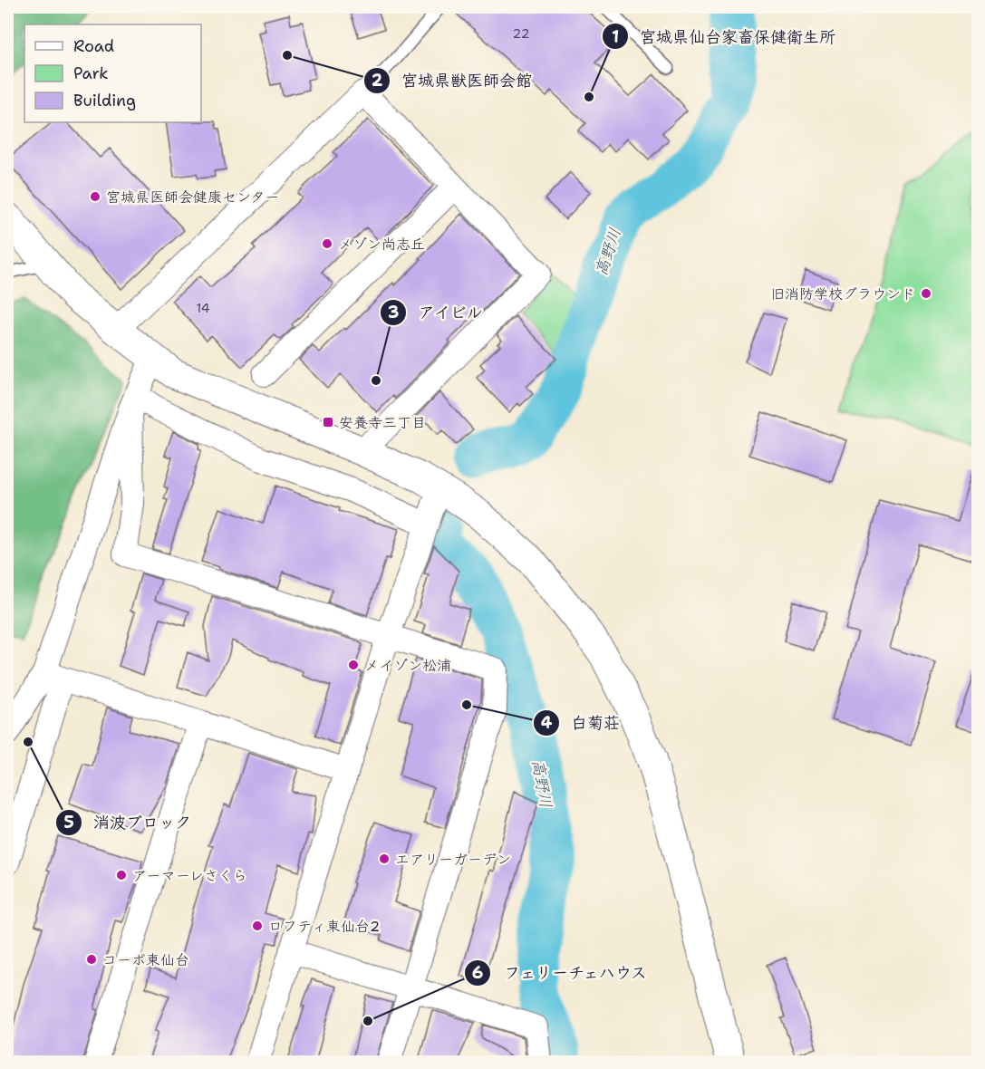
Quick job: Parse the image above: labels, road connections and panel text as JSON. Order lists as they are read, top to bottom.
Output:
{
  "water": ["高野川"],
  "places": {
    "other": [
      "宮城県獣医師会館",
      "宮城県仙台家畜保健衛生所",
      "宮城県医師会健康センター",
      "メゾン尚志丘",
      "旧消防学校グラウンド",
      "アイビル",
      "メイゾン松浦",
      "白菊荘",
      "消波ブロック",
      "エアリーガーデン",
      "アーマーレさくら",
      "ロフティ東仙台2",
      "コーポ東仙台",
      "フェリーチェハウス"
    ],
    "transit": ["安養寺三丁目"]
  },
  "house_numbers": ["22", "14"],
  "legend": ["Road", "Park", "Building"]
}
